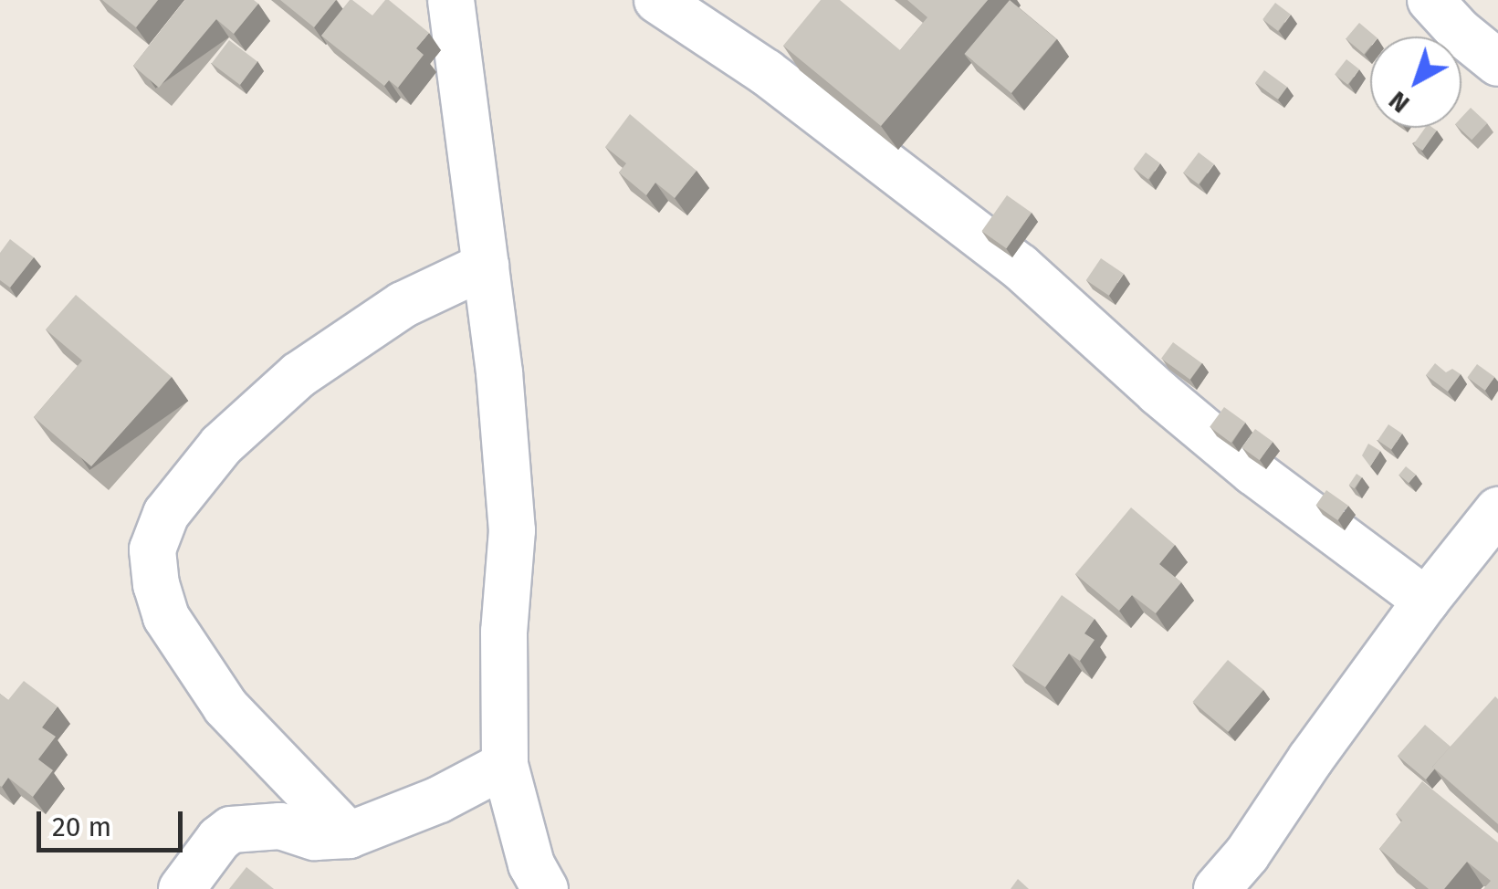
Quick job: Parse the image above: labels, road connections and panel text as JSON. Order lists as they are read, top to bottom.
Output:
{
  "scale_bar": "20 m",
  "north": "bottom left"
}
